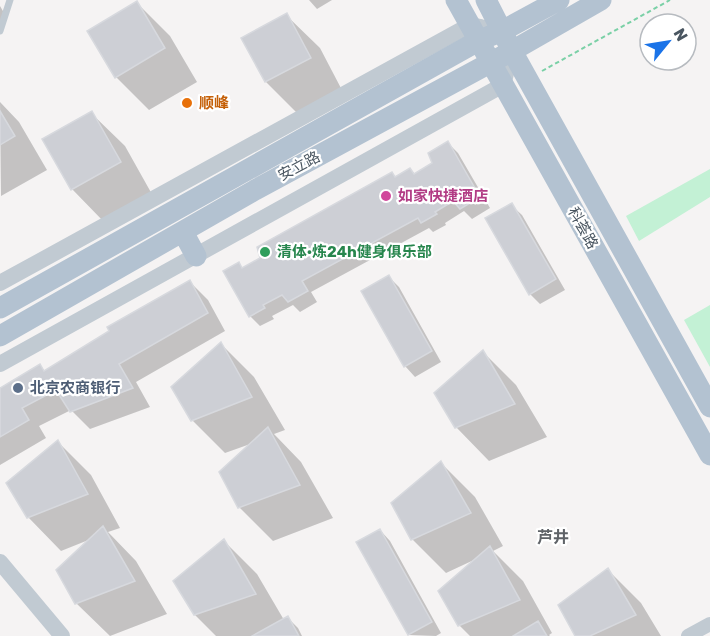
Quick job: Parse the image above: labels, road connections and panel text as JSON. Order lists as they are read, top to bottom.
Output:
{
  "streets": {
    "main road": ["安立路", "科荟路"]
  },
  "crossings": [
    ["安立路", "科荟路"]
  ],
  "districts": ["芦井"],
  "places": [
    "顺峰",
    "如家快捷酒店",
    "清体·炼24h健身俱乐部",
    "北京农商银行"
  ],
  "north": "top right"
}
